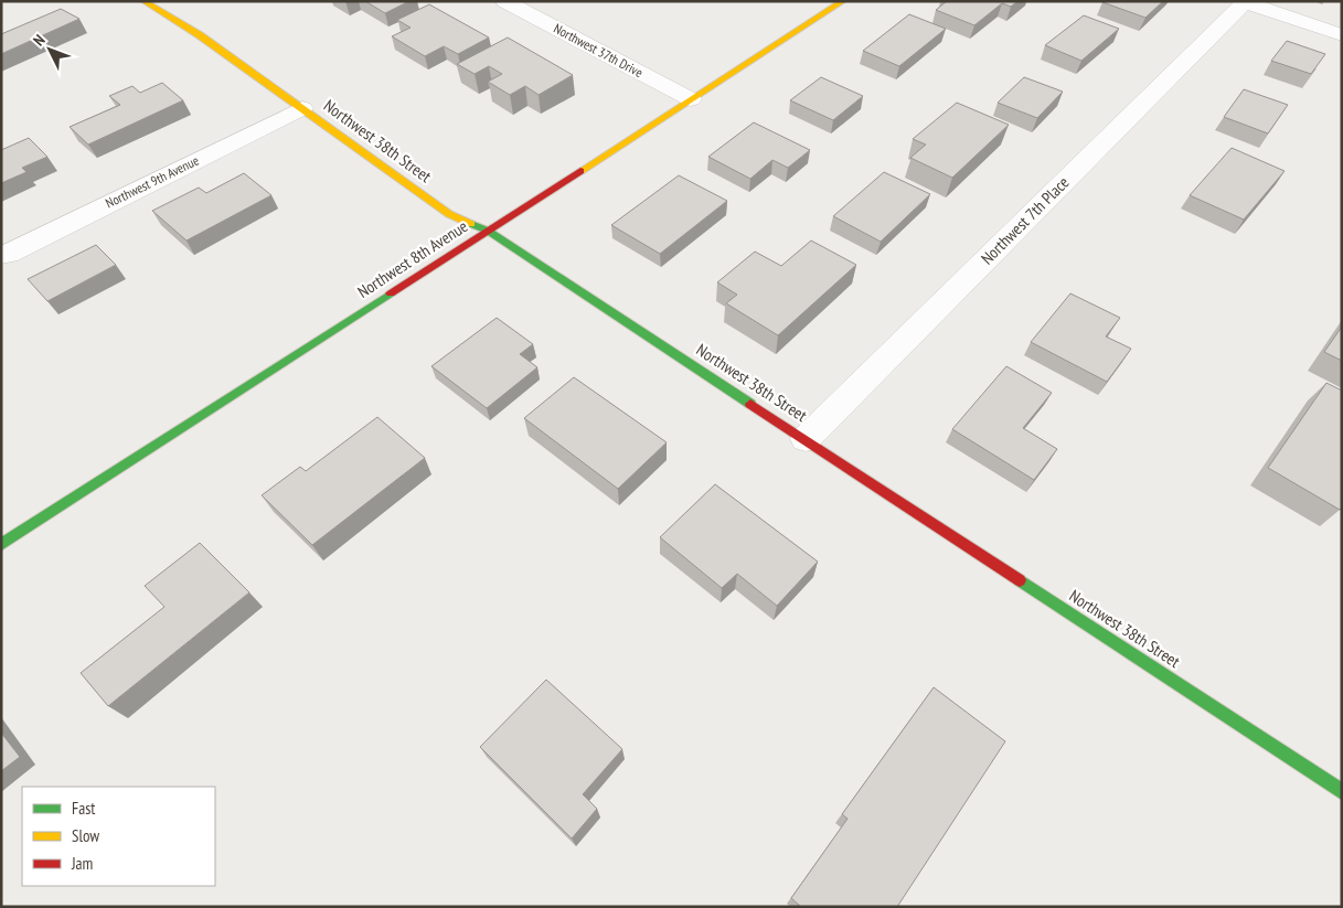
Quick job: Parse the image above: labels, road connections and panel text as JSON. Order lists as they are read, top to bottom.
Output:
{
  "streets": {
    "street": [
      "Northwest 37th Drive",
      "Northwest 38th Street",
      "Northwest 9th Avenue",
      "Northwest 7th Place",
      "Northwest 8th Avenue"
    ]
  },
  "crossings": [
    ["Northwest 37th Drive", "Northwest 8th Avenue"],
    ["Northwest 38th Street", "Northwest 9th Avenue"],
    ["Northwest 38th Street", "Northwest 7th Place"],
    ["Northwest 38th Street", "Northwest 8th Avenue"]
  ],
  "legend": ["Fast", "Slow", "Jam"],
  "north": "top left"
}
